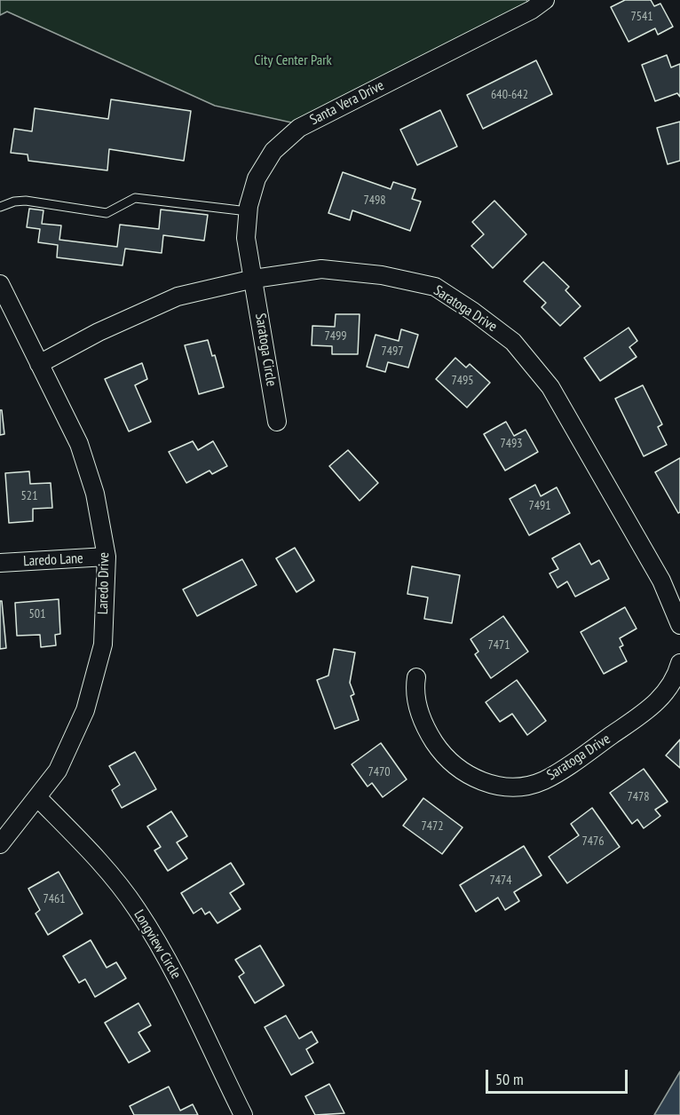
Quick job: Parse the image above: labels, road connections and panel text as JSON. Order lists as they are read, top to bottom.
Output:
{
  "streets": {
    "street": [
      "Santa Vera Drive",
      "Saratoga Drive",
      "Saratoga Circle",
      "Laredo Lane",
      "Laredo Drive",
      "Longview Circle"
    ]
  },
  "crossings": [
    ["Santa Vera Drive", "Saratoga Drive"],
    ["Santa Vera Drive", "Saratoga Circle"],
    ["Saratoga Drive", "Saratoga Circle"],
    ["Saratoga Drive", "Laredo Drive"],
    ["Laredo Lane", "Laredo Drive"],
    ["Laredo Drive", "Longview Circle"]
  ],
  "parks": ["City Center Park"],
  "house_numbers": [
    "7541",
    "640-642",
    "7498",
    "7499",
    "7497",
    "7495",
    "7493",
    "521",
    "7491",
    "501",
    "7471",
    "7470",
    "7478",
    "7472",
    "7476",
    "7474",
    "7461"
  ],
  "scale_bar": "50 m"
}
